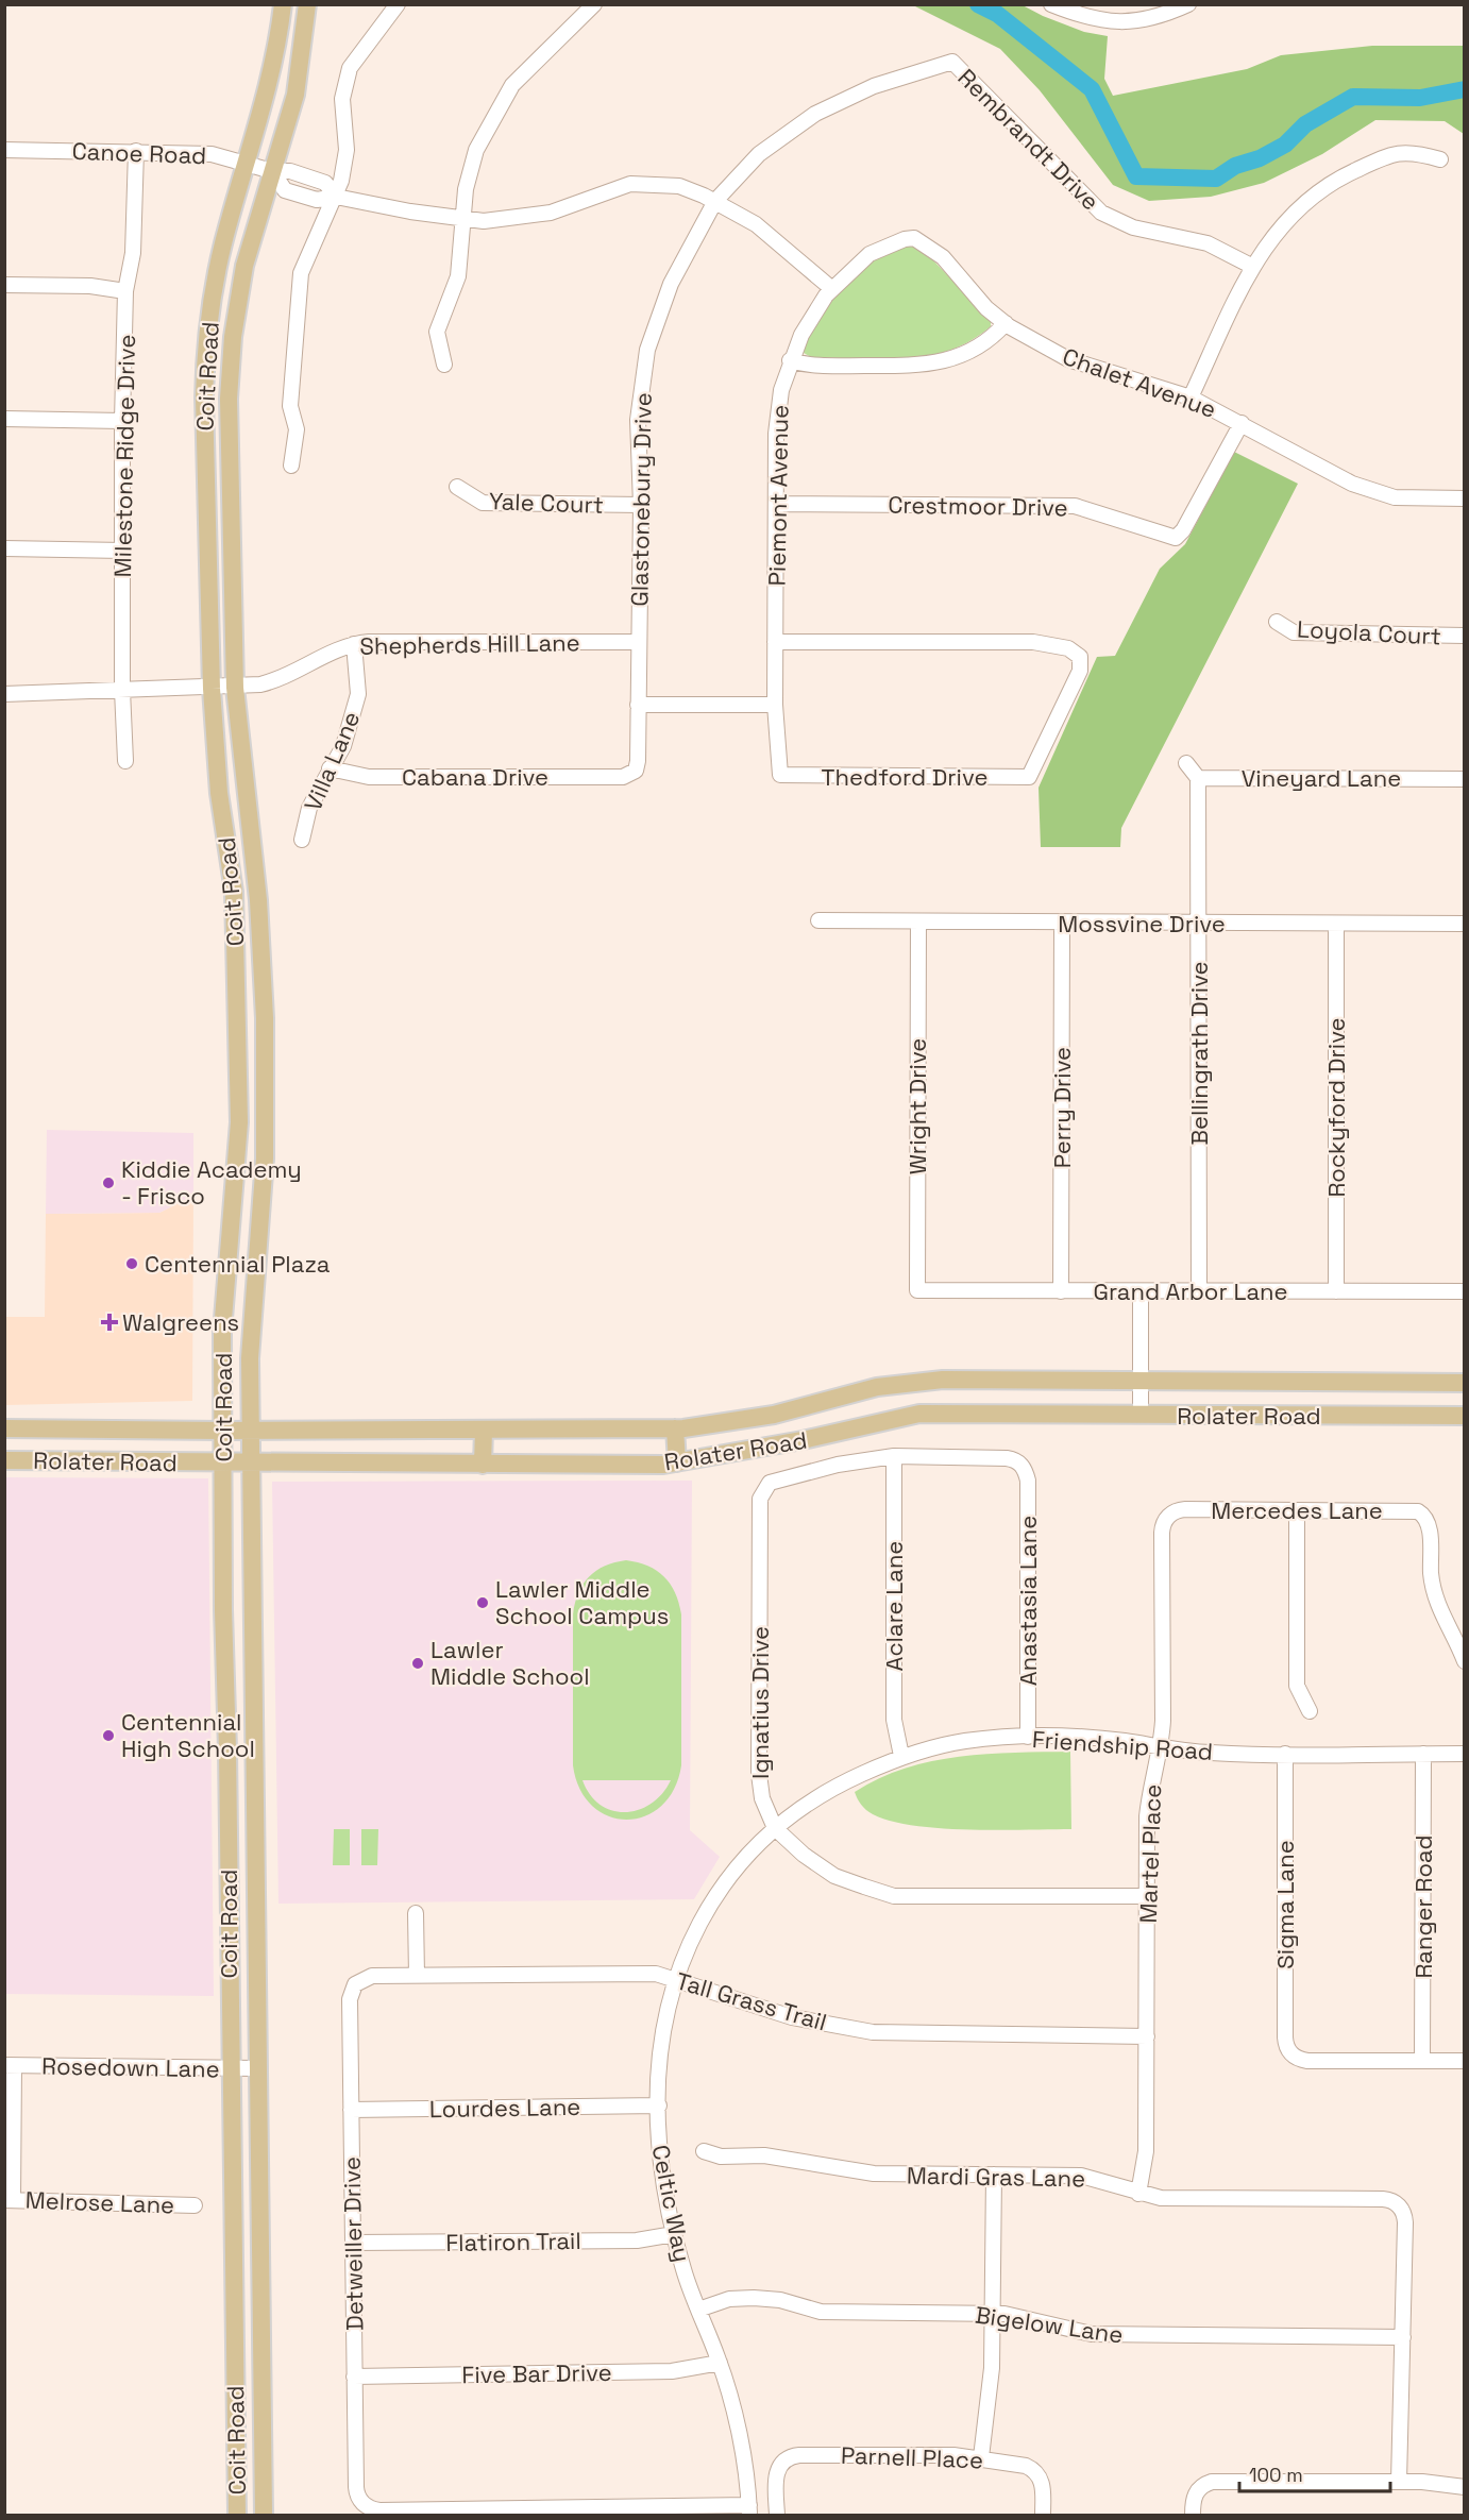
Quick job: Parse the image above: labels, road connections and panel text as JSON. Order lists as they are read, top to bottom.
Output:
{
  "streets": {
    "main road": ["Coit Road", "Rolater Road"],
    "street": [
      "Rembrandt Drive",
      "Canoe Road",
      "Chalet Avenue",
      "Milestone Ridge Drive",
      "Piemont Avenue",
      "Glastonebury Drive",
      "Yale Court",
      "Crestmoor Drive",
      "Loyola Court",
      "Shepherds Hill Lane",
      "Villa Lane",
      "Cabana Drive",
      "Thedford Drive",
      "Vineyard Lane",
      "Mossvine Drive",
      "Bellingrath Drive",
      "Wright Drive",
      "Perry Drive",
      "Rockyford Drive",
      "Grand Arbor Lane",
      "Mercedes Lane",
      "Anastasia Lane",
      "Aclare Lane",
      "Ignatius Drive",
      "Friendship Road",
      "Martel Place",
      "Sigma Lane",
      "Ranger Road",
      "Tall Grass Trail",
      "Rosedown Lane",
      "Lourdes Lane",
      "Mardi Gras Lane",
      "Melrose Lane",
      "Celtic Way",
      "Flatiron Trail",
      "Detweiller Drive",
      "Bigelow Lane",
      "Five Bar Drive",
      "Parnell Place"
    ]
  },
  "crossings": [
    ["Rembrandt Drive", "Glastonebury Drive"],
    ["Canoe Road", "Coit Road"],
    ["Canoe Road", "Milestone Ridge Drive"],
    ["Canoe Road", "Piemont Avenue"],
    ["Canoe Road", "Glastonebury Drive"],
    ["Coit Road", "Shepherds Hill Lane"],
    ["Coit Road", "Rolater Road"],
    ["Coit Road", "Rosedown Lane"],
    ["Chalet Avenue", "Piemont Avenue"],
    ["Chalet Avenue", "Crestmoor Drive"],
    ["Milestone Ridge Drive", "Shepherds Hill Lane"],
    ["Piemont Avenue", "Crestmoor Drive"],
    ["Piemont Avenue", "Thedford Drive"],
    ["Glastonebury Drive", "Yale Court"],
    ["Glastonebury Drive", "Shepherds Hill Lane"],
    ["Glastonebury Drive", "Cabana Drive"],
    ["Shepherds Hill Lane", "Villa Lane"],
    ["Villa Lane", "Cabana Drive"],
    ["Vineyard Lane", "Bellingrath Drive"],
    ["Mossvine Drive", "Bellingrath Drive"],
    ["Mossvine Drive", "Wright Drive"],
    ["Mossvine Drive", "Perry Drive"],
    ["Mossvine Drive", "Rockyford Drive"],
    ["Bellingrath Drive", "Grand Arbor Lane"],
    ["Wright Drive", "Grand Arbor Lane"],
    ["Perry Drive", "Grand Arbor Lane"],
    ["Rockyford Drive", "Grand Arbor Lane"],
    ["Mercedes Lane", "Martel Place"],
    ["Anastasia Lane", "Aclare Lane"],
    ["Anastasia Lane", "Ignatius Drive"],
    ["Anastasia Lane", "Friendship Road"],
    ["Aclare Lane", "Ignatius Drive"],
    ["Aclare Lane", "Friendship Road"],
    ["Ignatius Drive", "Friendship Road"],
    ["Ignatius Drive", "Martel Place"],
    ["Friendship Road", "Martel Place"],
    ["Friendship Road", "Sigma Lane"],
    ["Friendship Road", "Ranger Road"],
    ["Friendship Road", "Celtic Way"],
    ["Martel Place", "Tall Grass Trail"],
    ["Martel Place", "Mardi Gras Lane"],
    ["Sigma Lane", "Ranger Road"],
    ["Tall Grass Trail", "Celtic Way"],
    ["Tall Grass Trail", "Detweiller Drive"],
    ["Lourdes Lane", "Celtic Way"],
    ["Lourdes Lane", "Detweiller Drive"],
    ["Mardi Gras Lane", "Bigelow Lane"],
    ["Celtic Way", "Flatiron Trail"],
    ["Celtic Way", "Detweiller Drive"],
    ["Celtic Way", "Bigelow Lane"],
    ["Celtic Way", "Five Bar Drive"],
    ["Flatiron Trail", "Detweiller Drive"],
    ["Detweiller Drive", "Five Bar Drive"]
  ],
  "places": {
    "other": [
      "Kiddie Academy - Frisco",
      "Centennial Plaza",
      "Lawler Middle School Campus",
      "Lawler Middle School",
      "Centennial High School"
    ],
    "health": ["Walgreens"]
  },
  "scale_bar": "100 m"
}
